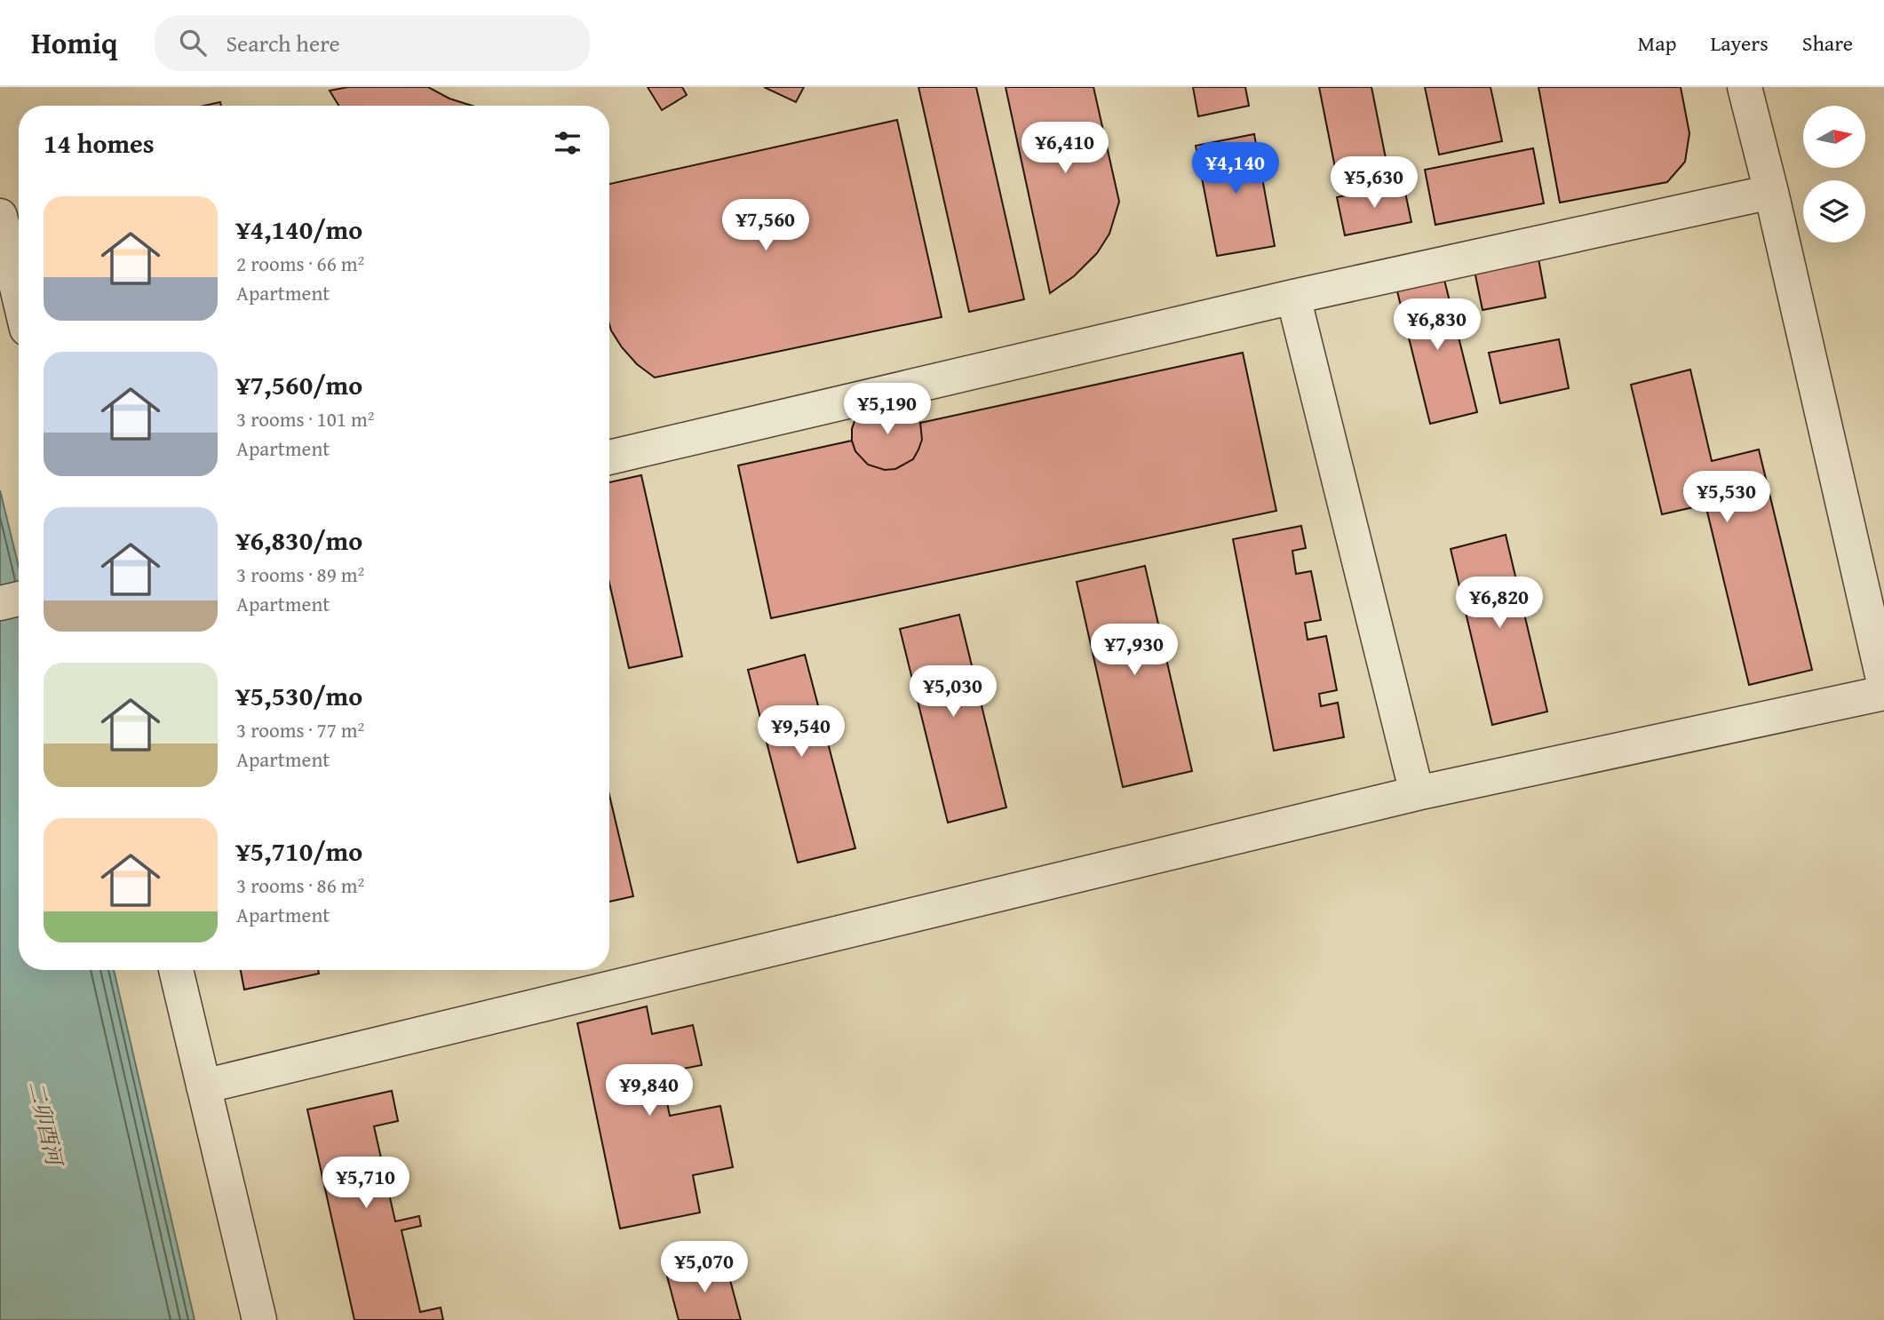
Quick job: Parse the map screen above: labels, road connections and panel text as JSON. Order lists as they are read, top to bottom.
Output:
{
  "water": ["二卯酉河"],
  "north": "right",
  "page": {
    "header": "Homiq",
    "search": "Search here",
    "nav": ["Map", "Layers", "Share"],
    "heading": "14 homes",
    "price": [
      "¥6,410",
      "¥4,140",
      "¥5,630",
      "¥7,560",
      "¥6,830",
      "¥5,190",
      "¥5,530",
      "¥6,820",
      "¥7,930",
      "¥5,030",
      "¥9,540",
      "¥9,840",
      "¥5,710",
      "¥5,070"
    ],
    "list": [
      {
        "name": "¥4,140/mo",
        "note": "2 rooms · 66 m² · Apartment"
      },
      {
        "name": "¥7,560/mo",
        "note": "3 rooms · 101 m² · Apartment"
      },
      {
        "name": "¥6,830/mo",
        "note": "3 rooms · 89 m² · Apartment"
      },
      {
        "name": "¥5,530/mo",
        "note": "3 rooms · 77 m² · Apartment"
      },
      {
        "name": "¥5,710/mo",
        "note": "3 rooms · 86 m² · Apartment"
      }
    ]
  }
}
